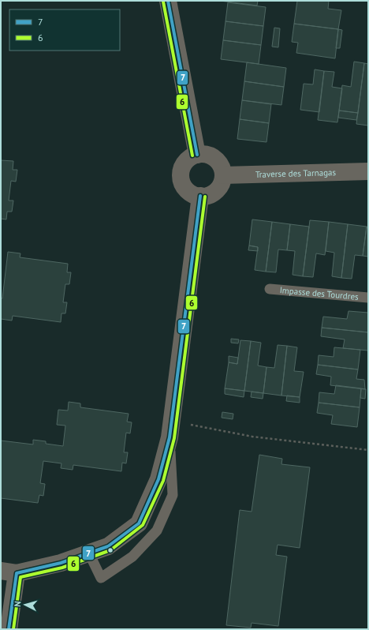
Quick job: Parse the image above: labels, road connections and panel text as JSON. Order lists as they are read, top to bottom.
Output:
{
  "streets": {
    "street": ["Traverse des Tarnagas"],
    "lane": ["Impasse des Tourdres"]
  },
  "lines": ["transit line 7", "transit line 6"],
  "legend": ["7", "6"],
  "north": "left"
}
